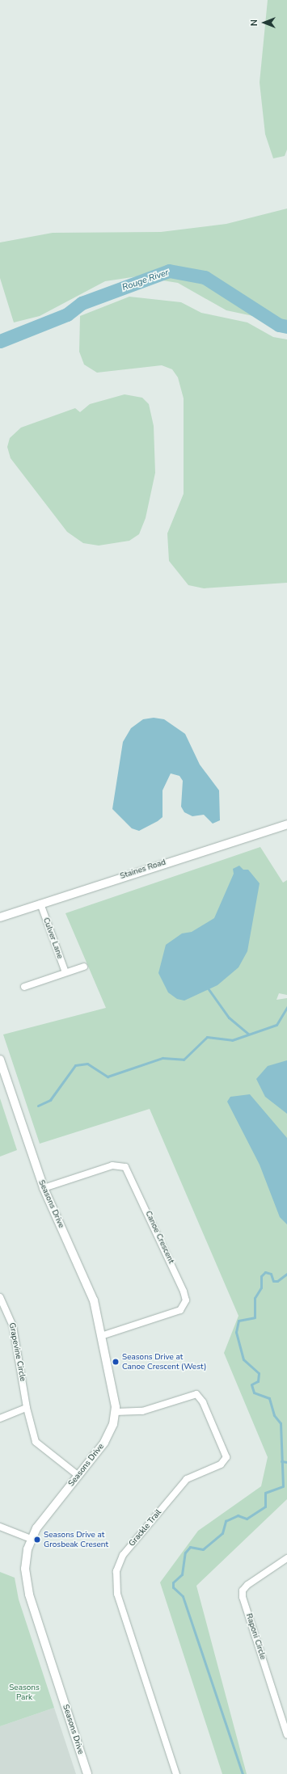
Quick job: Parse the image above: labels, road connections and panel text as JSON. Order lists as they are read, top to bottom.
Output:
{
  "streets": {
    "street": [
      "Staines Road",
      "Culver Lane",
      "Seasons Drive",
      "Canoe Crescent",
      "Grapevine Circle",
      "Grackle Trail",
      "Raponi Circle"
    ]
  },
  "crossings": [
    ["Staines Road", "Culver Lane"],
    ["Seasons Drive", "Canoe Crescent"],
    ["Seasons Drive", "Grapevine Circle"],
    ["Seasons Drive", "Grackle Trail"]
  ],
  "water": ["Rouge River"],
  "parks": ["Seasons Park"],
  "places": ["Seasons Drive at Canoe Crescent (West)", "Seasons Drive at Grosbeak Cresent"],
  "north": "left"
}
